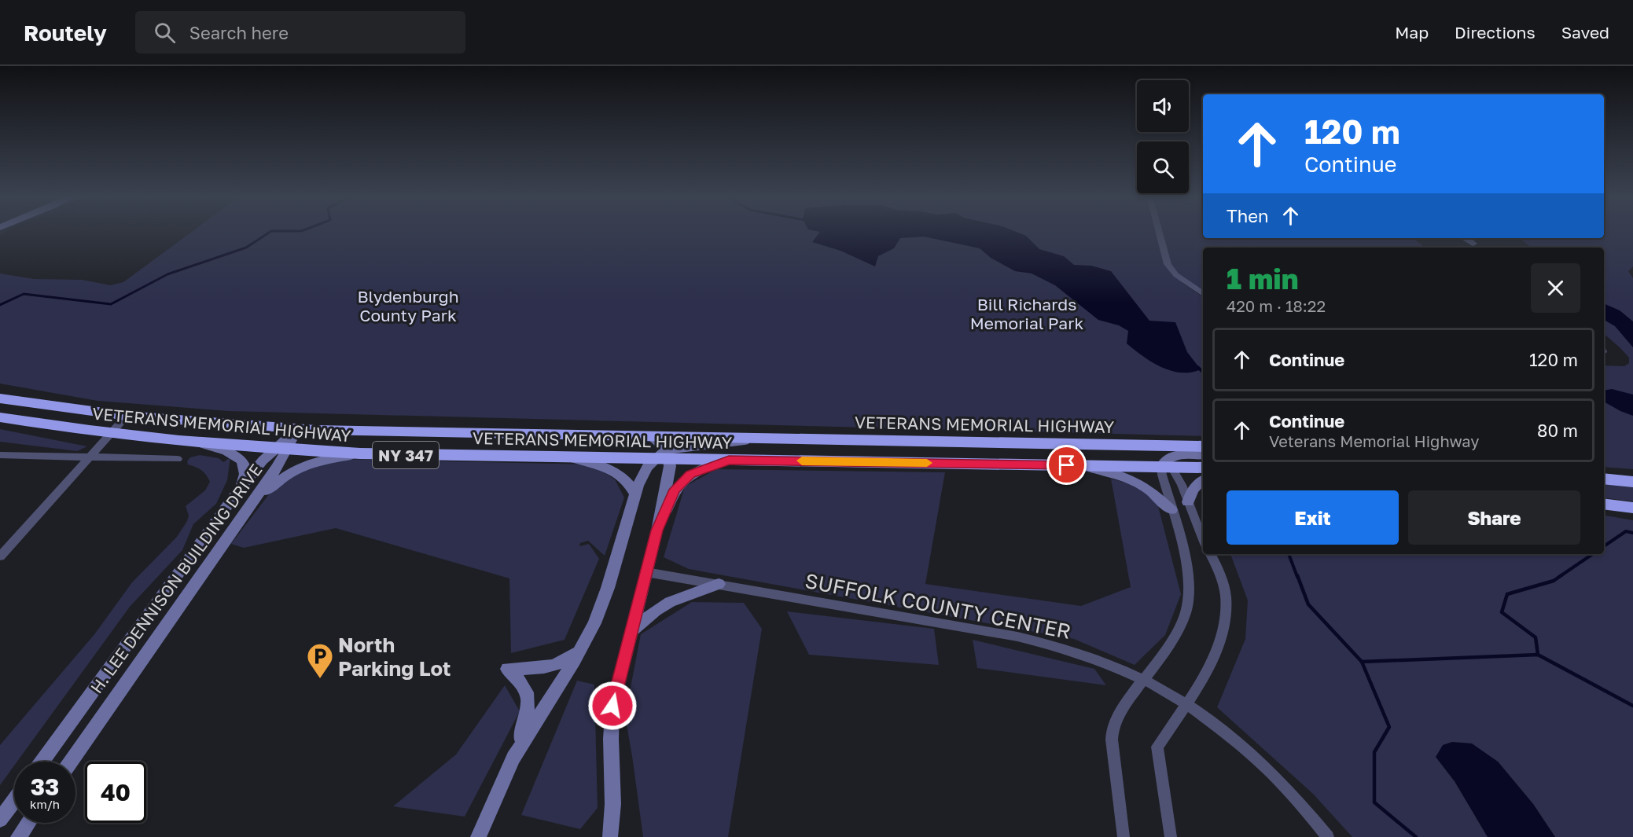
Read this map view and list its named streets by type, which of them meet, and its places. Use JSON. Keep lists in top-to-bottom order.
{
  "streets": {
    "highway": ["VETERANS MEMORIAL HIGHWAY", "NY 347"],
    "street": ["H. LEE DENNISON BUILDING DRIVE", "SUFFOLK COUNTY CENTER"]
  },
  "crossings": [
    ["VETERANS MEMORIAL HIGHWAY", "H. LEE DENNISON BUILDING DRIVE"]
  ],
  "parks": ["Blydenburgh County Park", "Bill Richards Memorial Park"],
  "places": {
    "parking": ["North Parking Lot"]
  },
  "page": {
    "header": "Routely",
    "search": "Search here",
    "nav": ["Map", "Directions", "Saved"],
    "turn": ["120 m", "Continue"],
    "then": "Then",
    "heading": ["1 min", "420 m · 18:22"],
    "list": [
      {
        "name": "Continue",
        "value": "120 m"
      },
      {
        "name": "Continue",
        "note": "Veterans Memorial Highway",
        "value": "80 m"
      }
    ],
    "buttons": ["Exit", "Share"],
    "speed": "33 km/h",
    "limit": "40"
  }
}
